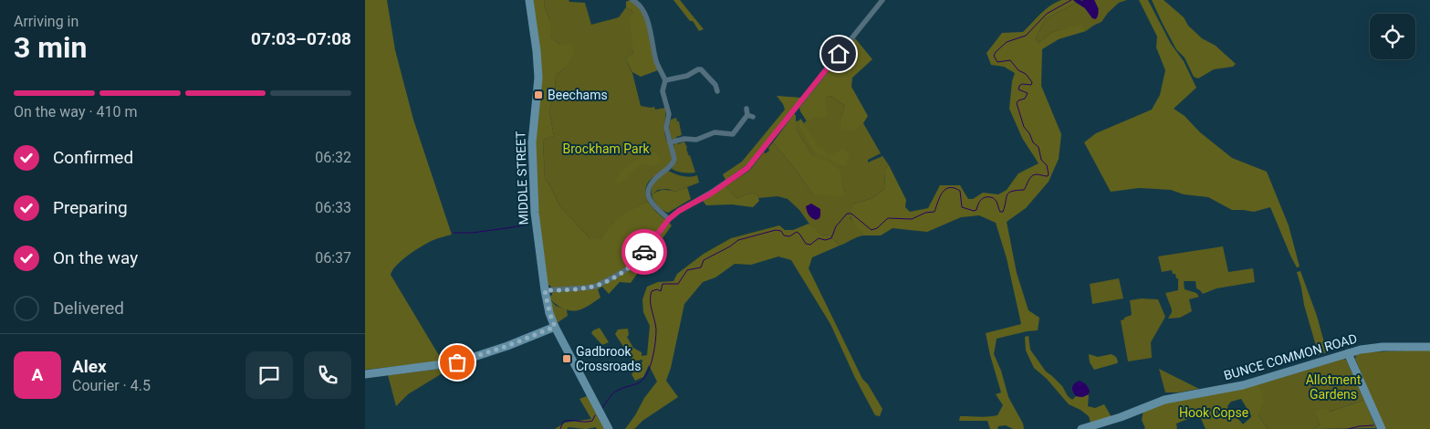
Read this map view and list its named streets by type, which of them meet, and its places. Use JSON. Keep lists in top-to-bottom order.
{
  "streets": {
    "street": ["MIDDLE STREET", "BUNCE COMMON ROAD"]
  },
  "parks": ["Brockham Park", "Allotment Gardens", "Hook Copse"],
  "places": {
    "transit": ["Beechams", "Gadbrook Crossroads"]
  },
  "page": {
    "heading": ["3 min", "Arriving in", "07:03–07:08"],
    "panel": ["Alex", "Courier · 4.5"],
    "bar": "On the way · 410 m",
    "list": [
      ["Confirmed", "06:32"],
      ["Preparing", "06:33"],
      ["On the way", "06:37"],
      "Delivered"
    ],
    "round": "A"
  }
}
